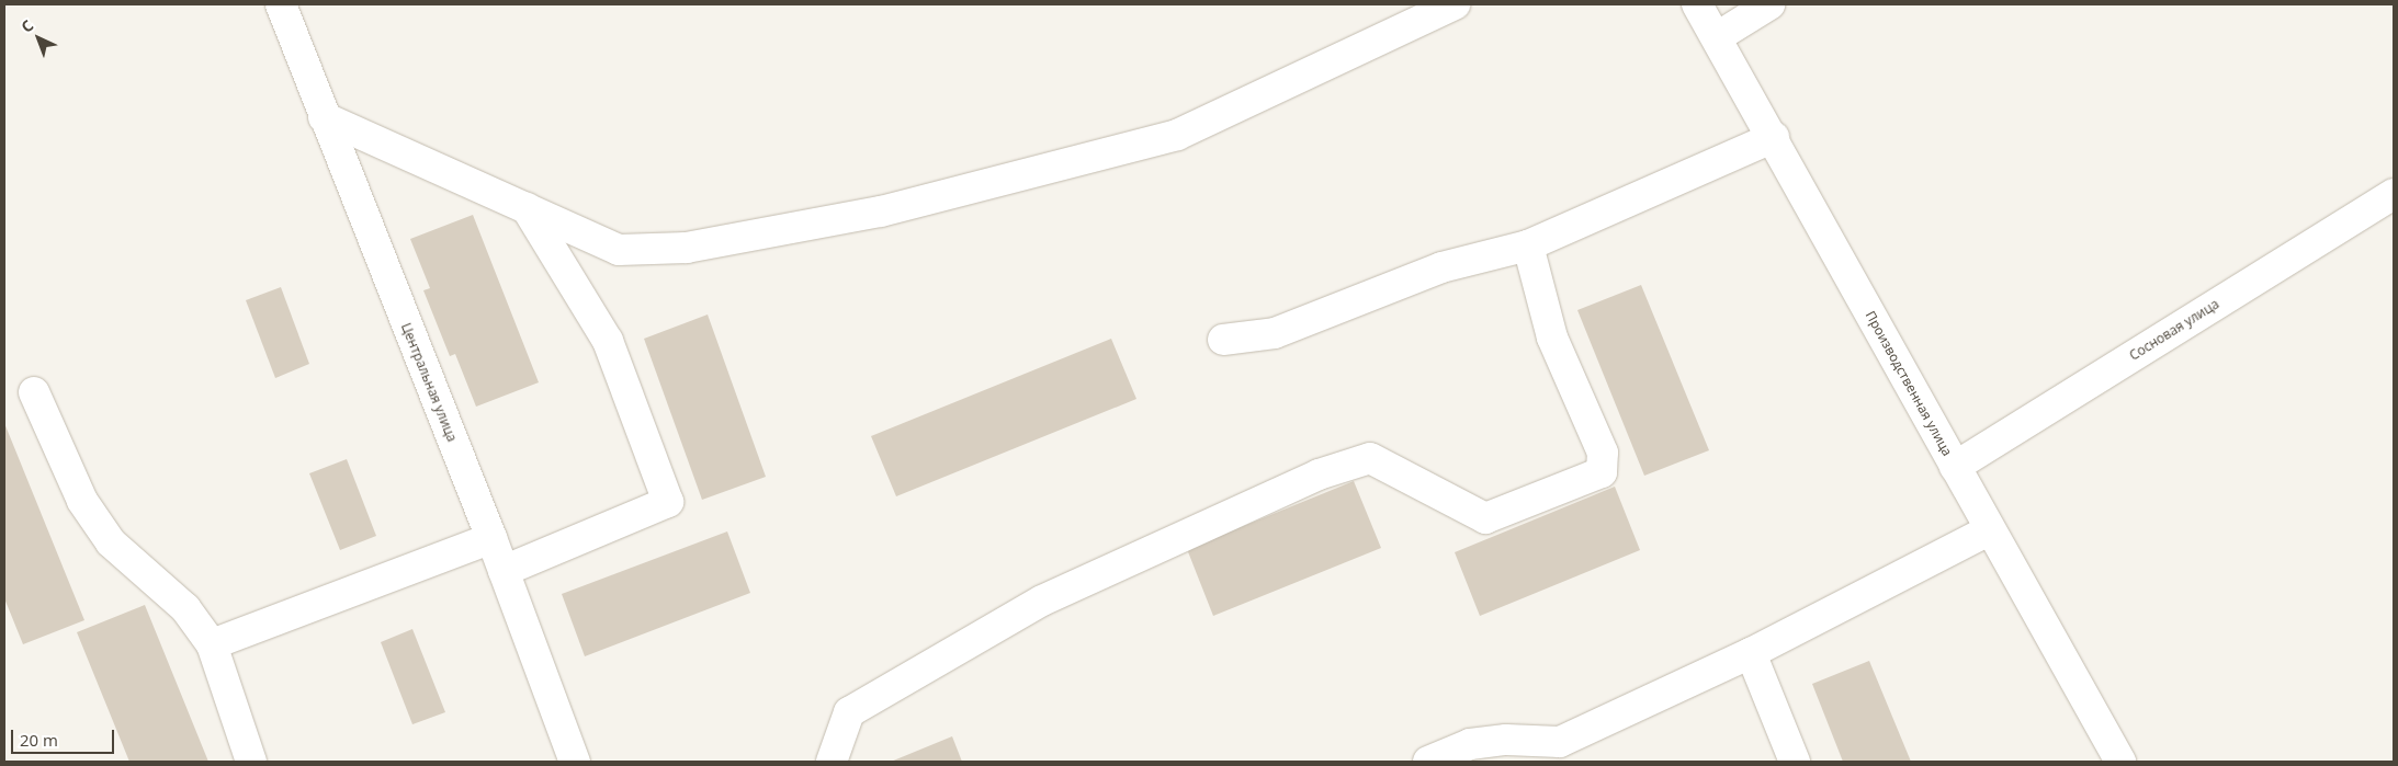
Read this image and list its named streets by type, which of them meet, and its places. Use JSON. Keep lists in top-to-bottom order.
{
  "streets": {
    "street": ["Сосновая улица", "Центральная улица", "Производственная улица"]
  },
  "crossings": [
    ["Сосновая улица", "Производственная улица"]
  ],
  "scale_bar": "20 m",
  "north": "top left"
}
